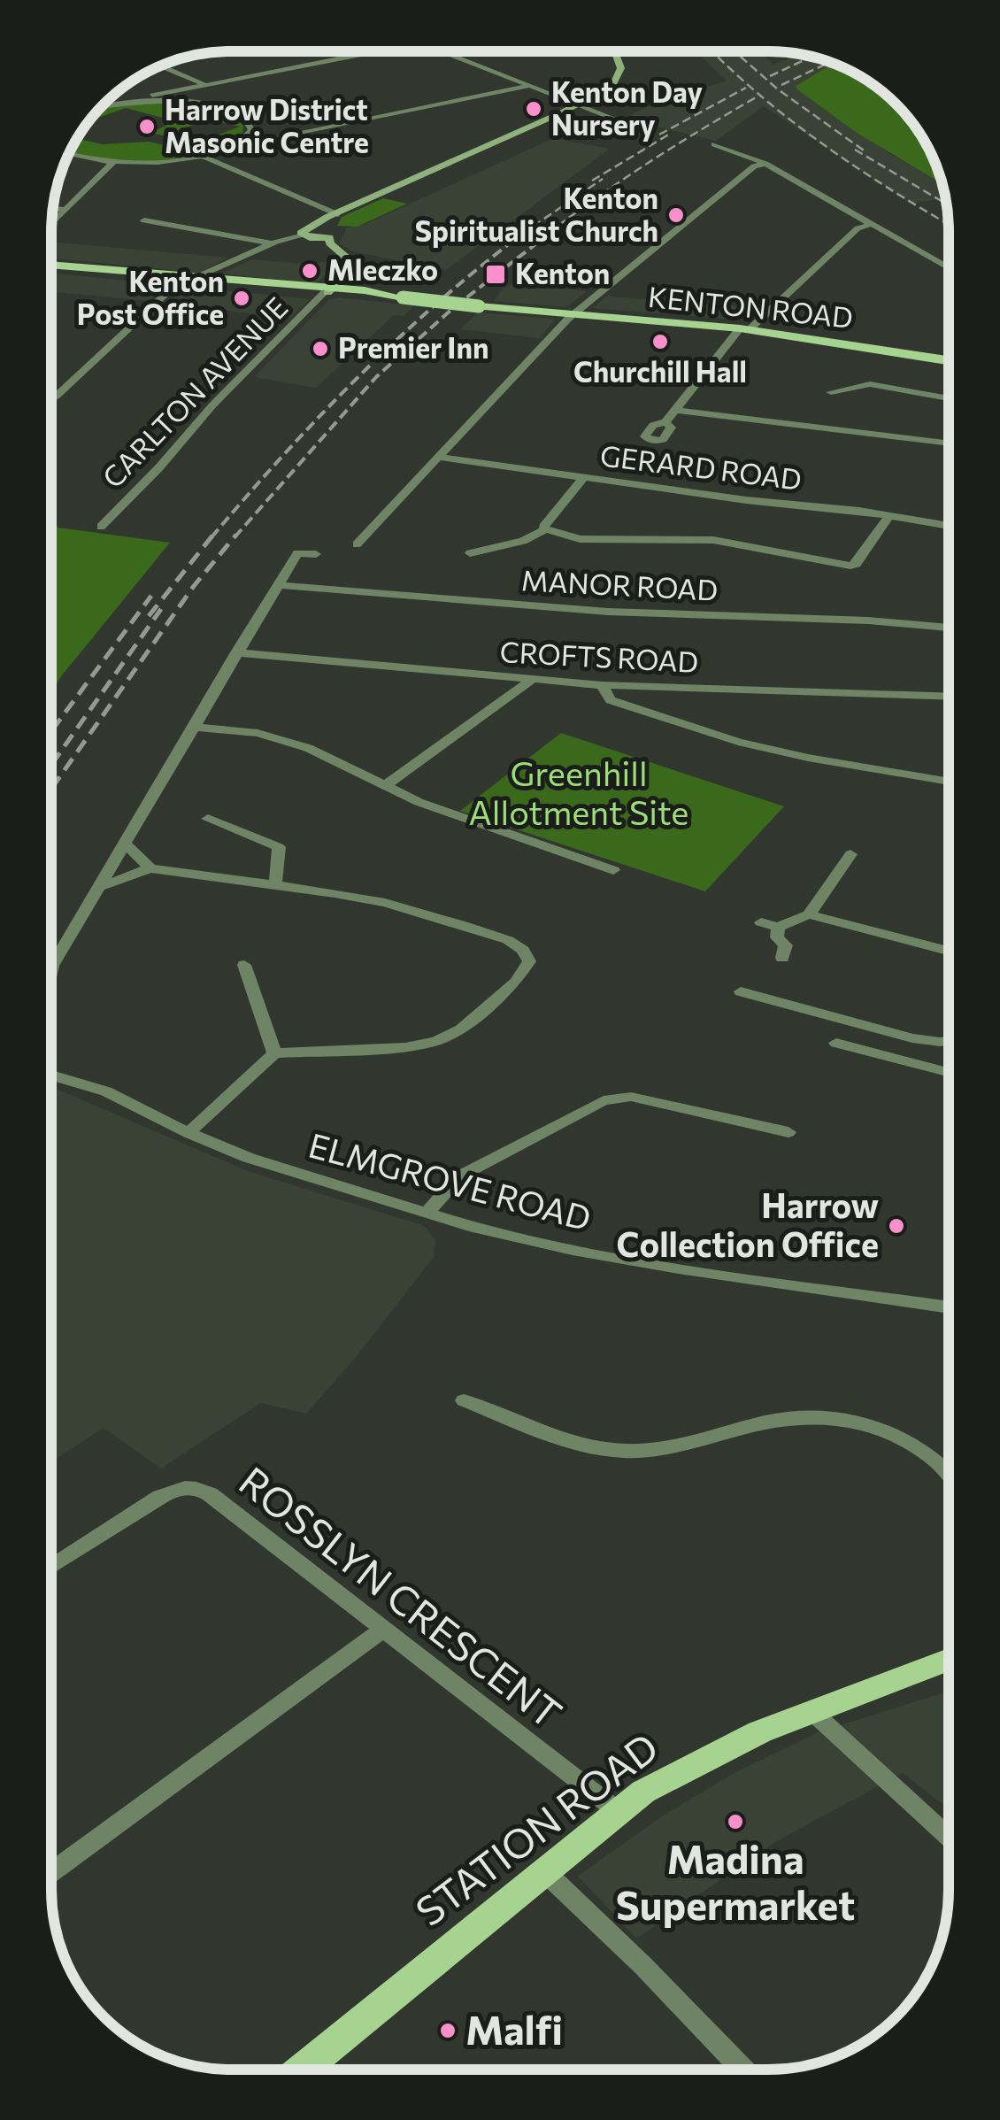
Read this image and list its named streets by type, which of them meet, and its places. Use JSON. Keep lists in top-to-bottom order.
{
  "streets": {
    "main road": ["KENTON ROAD", "STATION ROAD"],
    "street": [
      "CARLTON AVENUE",
      "GERARD ROAD",
      "MANOR ROAD",
      "CROFTS ROAD",
      "ELMGROVE ROAD",
      "ROSSLYN CRESCENT"
    ]
  },
  "crossings": [
    ["KENTON ROAD", "CARLTON AVENUE"],
    ["ROSSLYN CRESCENT", "STATION ROAD"]
  ],
  "parks": ["Greenhill Allotment Site"],
  "places": {
    "other": [
      "Kenton Day Nursery",
      "Harrow District Masonic Centre",
      "Kenton Spiritualist Church",
      "Mleczko",
      "Kenton Post Office",
      "Churchill Hall",
      "Premier Inn",
      "Harrow Collection Office",
      "Madina Supermarket",
      "Malfi"
    ],
    "transit": ["Kenton"]
  }
}
